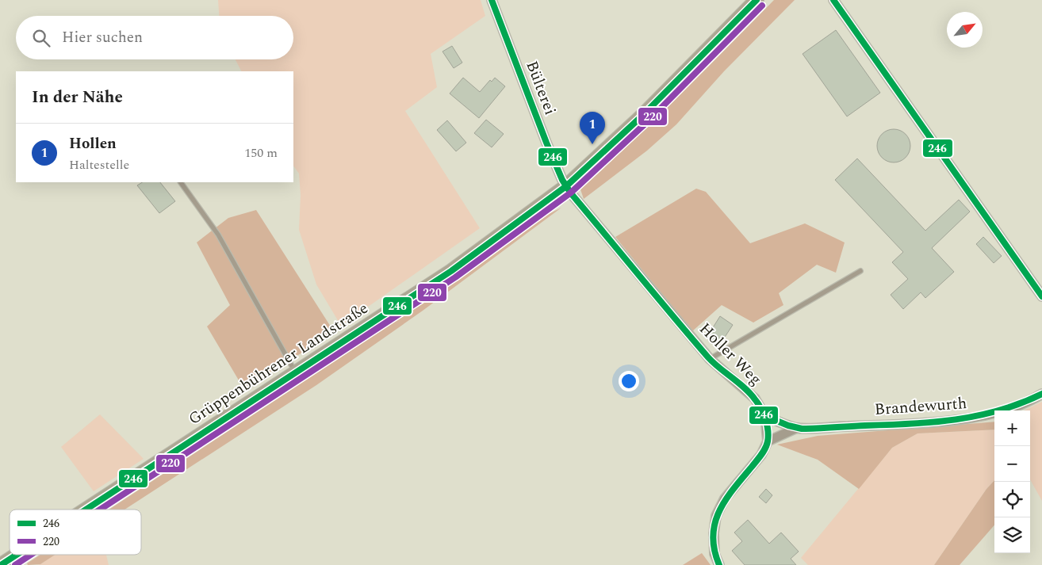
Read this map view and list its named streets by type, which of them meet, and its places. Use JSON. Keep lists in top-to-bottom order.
{
  "streets": {
    "main road": ["Grüppenbührener Landstraße"],
    "street": ["Bülterei", "Holler Weg", "Brandewurth"]
  },
  "crossings": [
    ["Bülterei", "Holler Weg"],
    ["Bülterei", "Grüppenbührener Landstraße"],
    ["Holler Weg", "Grüppenbührener Landstraße"],
    ["Holler Weg", "Brandewurth"]
  ],
  "lines": ["transit line 246", "transit line 220"],
  "legend": ["246", "220"],
  "north": "top right",
  "page": {
    "search": "Hier suchen",
    "heading": "In der Nähe",
    "pins": "1",
    "list": [
      {
        "mark": "1",
        "name": "Hollen",
        "note": "Haltestelle",
        "value": "150 m"
      }
    ],
    "map_buttons": ["+", "−"]
  }
}
